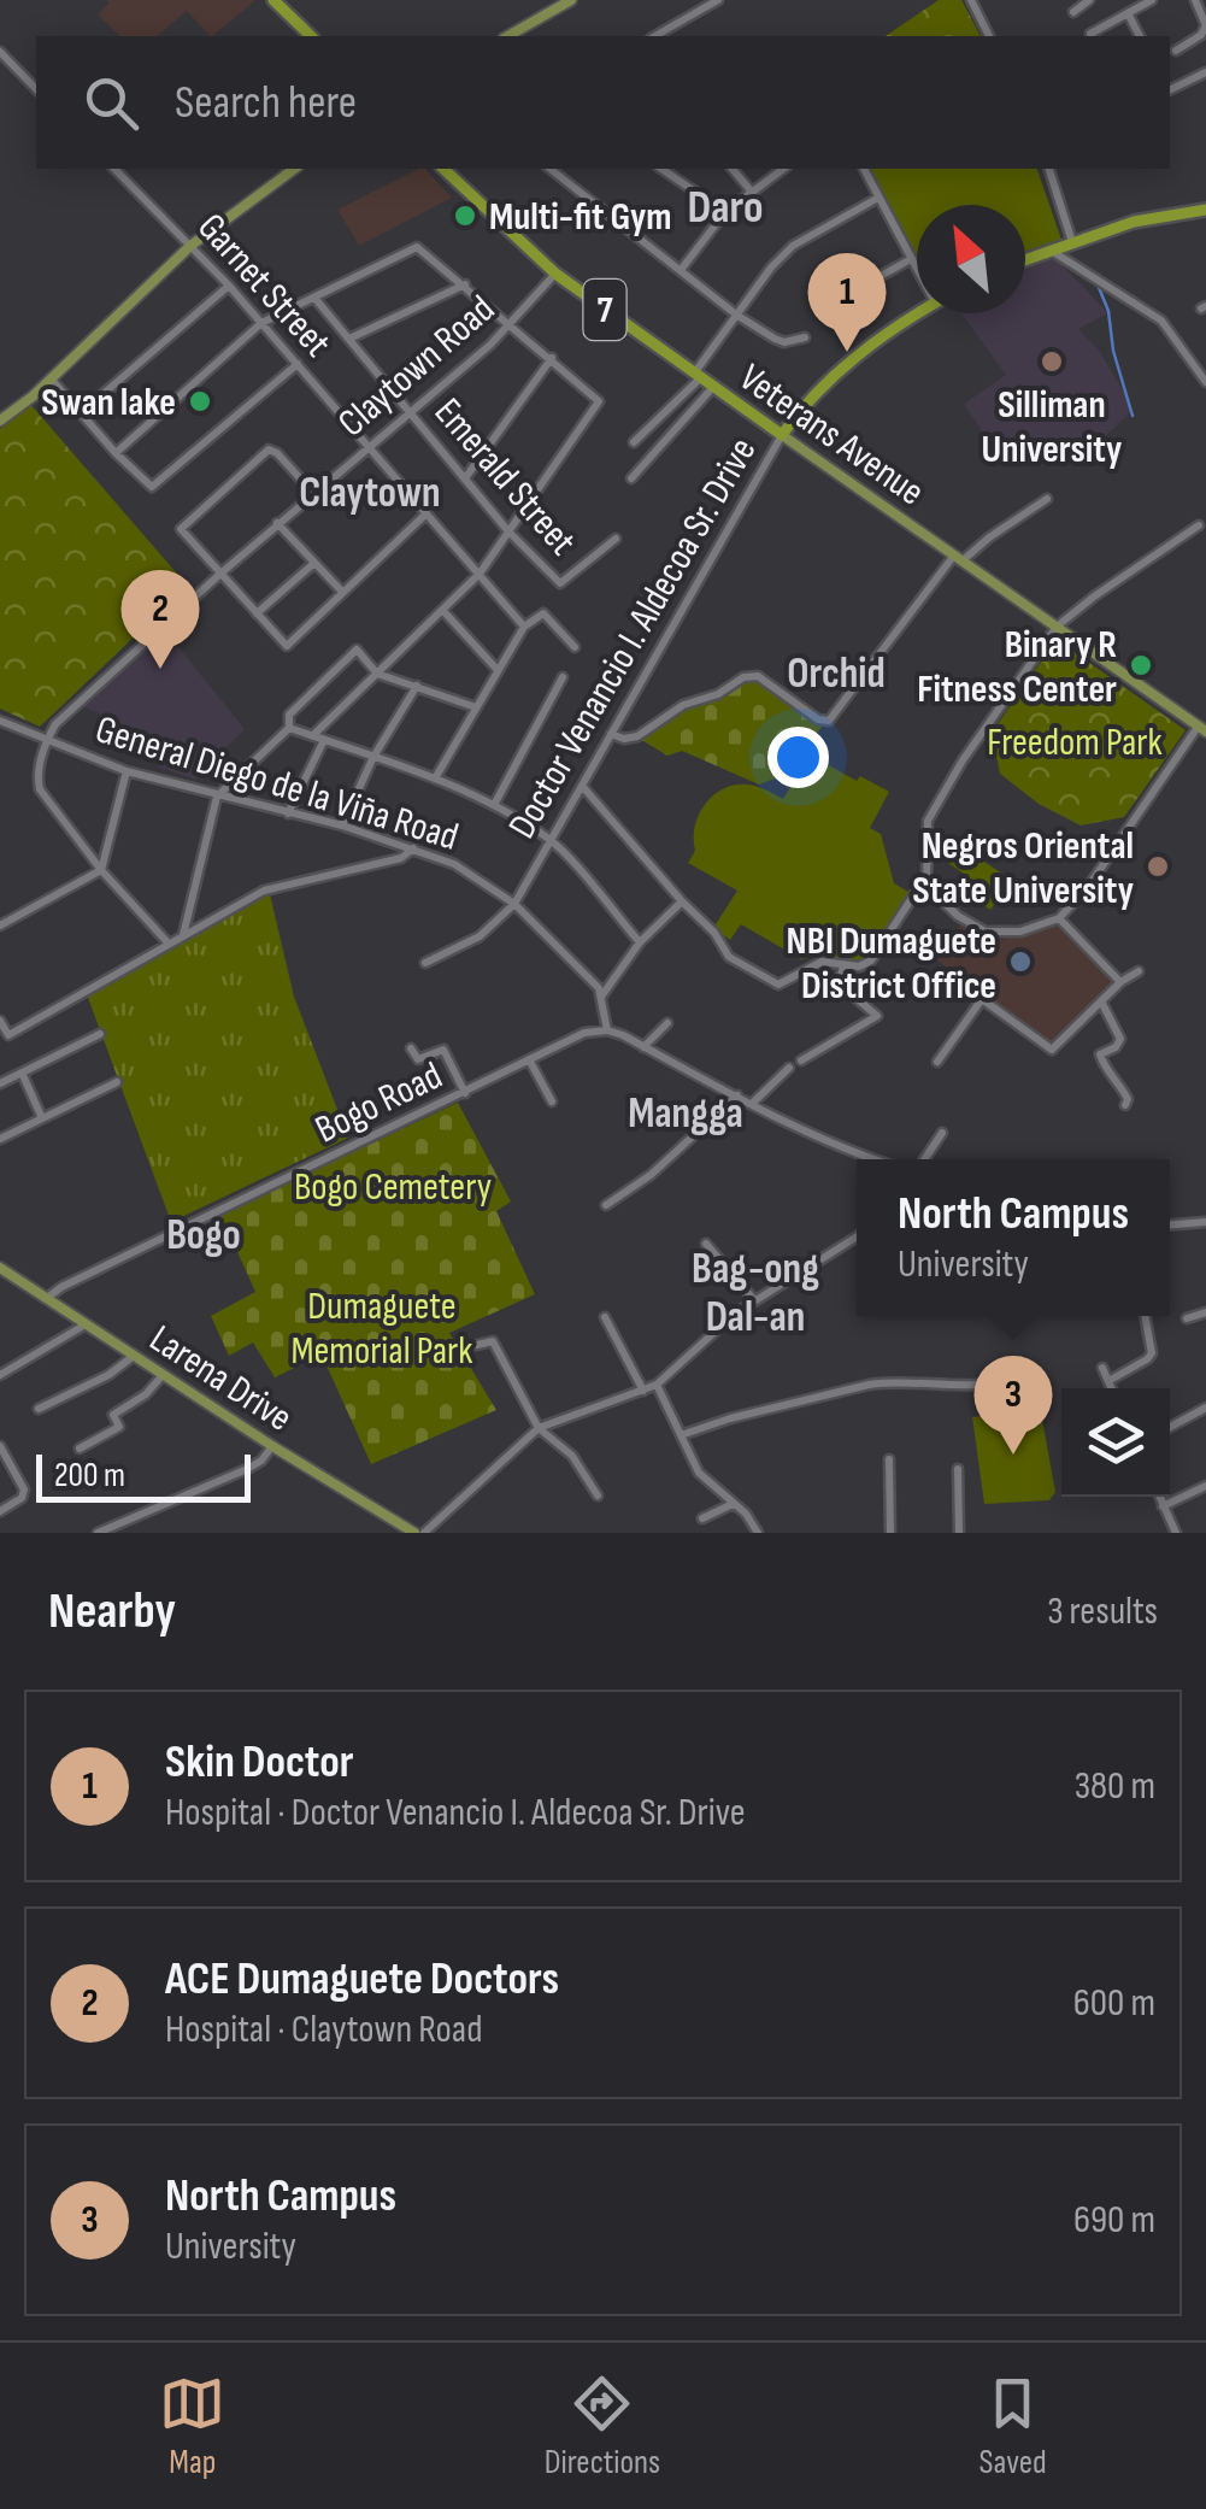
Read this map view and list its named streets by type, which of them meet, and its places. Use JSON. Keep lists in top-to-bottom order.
{
  "streets": {
    "highway": ["7", "Veterans Avenue", "Doctor Venancio I. Aldecoa Sr. Drive"],
    "main road": ["Larena Drive"],
    "street": [
      "Garnet Street",
      "Claytown Road",
      "Emerald Street",
      "General Diego de la Viña Road",
      "Bogo Road"
    ]
  },
  "crossings": [
    ["Garnet Street", "Claytown Road"],
    ["Claytown Road", "Veterans Avenue"],
    ["Claytown Road", "Emerald Street"],
    ["Claytown Road", "General Diego de la Viña Road"],
    ["Veterans Avenue", "Doctor Venancio I. Aldecoa Sr. Drive"],
    ["Doctor Venancio I. Aldecoa Sr. Drive", "General Diego de la Viña Road"],
    ["Bogo Road", "Larena Drive"]
  ],
  "districts": [
    "Daro",
    "Claytown",
    "Orchid",
    "Mangga",
    "Bogo",
    "Bag-ong Dal-an"
  ],
  "parks": ["Freedom Park", "Bogo Cemetery", "Dumaguete Memorial Park"],
  "places": [
    "Multi-fit Gym",
    "Silliman University",
    "Swan lake",
    "Binary R Fitness Center",
    "Negros Oriental State University",
    "NBI Dumaguete District Office"
  ],
  "scale_bar": "200 m",
  "north": "top left",
  "page": {
    "search": "Search here",
    "pins": ["1", "2", "3"],
    "popup": ["North Campus", "University"],
    "scale": "200 m",
    "heading": ["Nearby", "3 results"],
    "list": [
      {
        "mark": "1",
        "name": "Skin Doctor",
        "note": "Hospital · Doctor Venancio I. Aldecoa Sr. Drive",
        "value": "380 m"
      },
      {
        "mark": "2",
        "name": "ACE Dumaguete Doctors",
        "note": "Hospital · Claytown Road",
        "value": "600 m"
      },
      {
        "mark": "3",
        "name": "North Campus",
        "note": "University",
        "value": "690 m"
      }
    ],
    "nav": ["Map", "Directions", "Saved"]
  }
}
